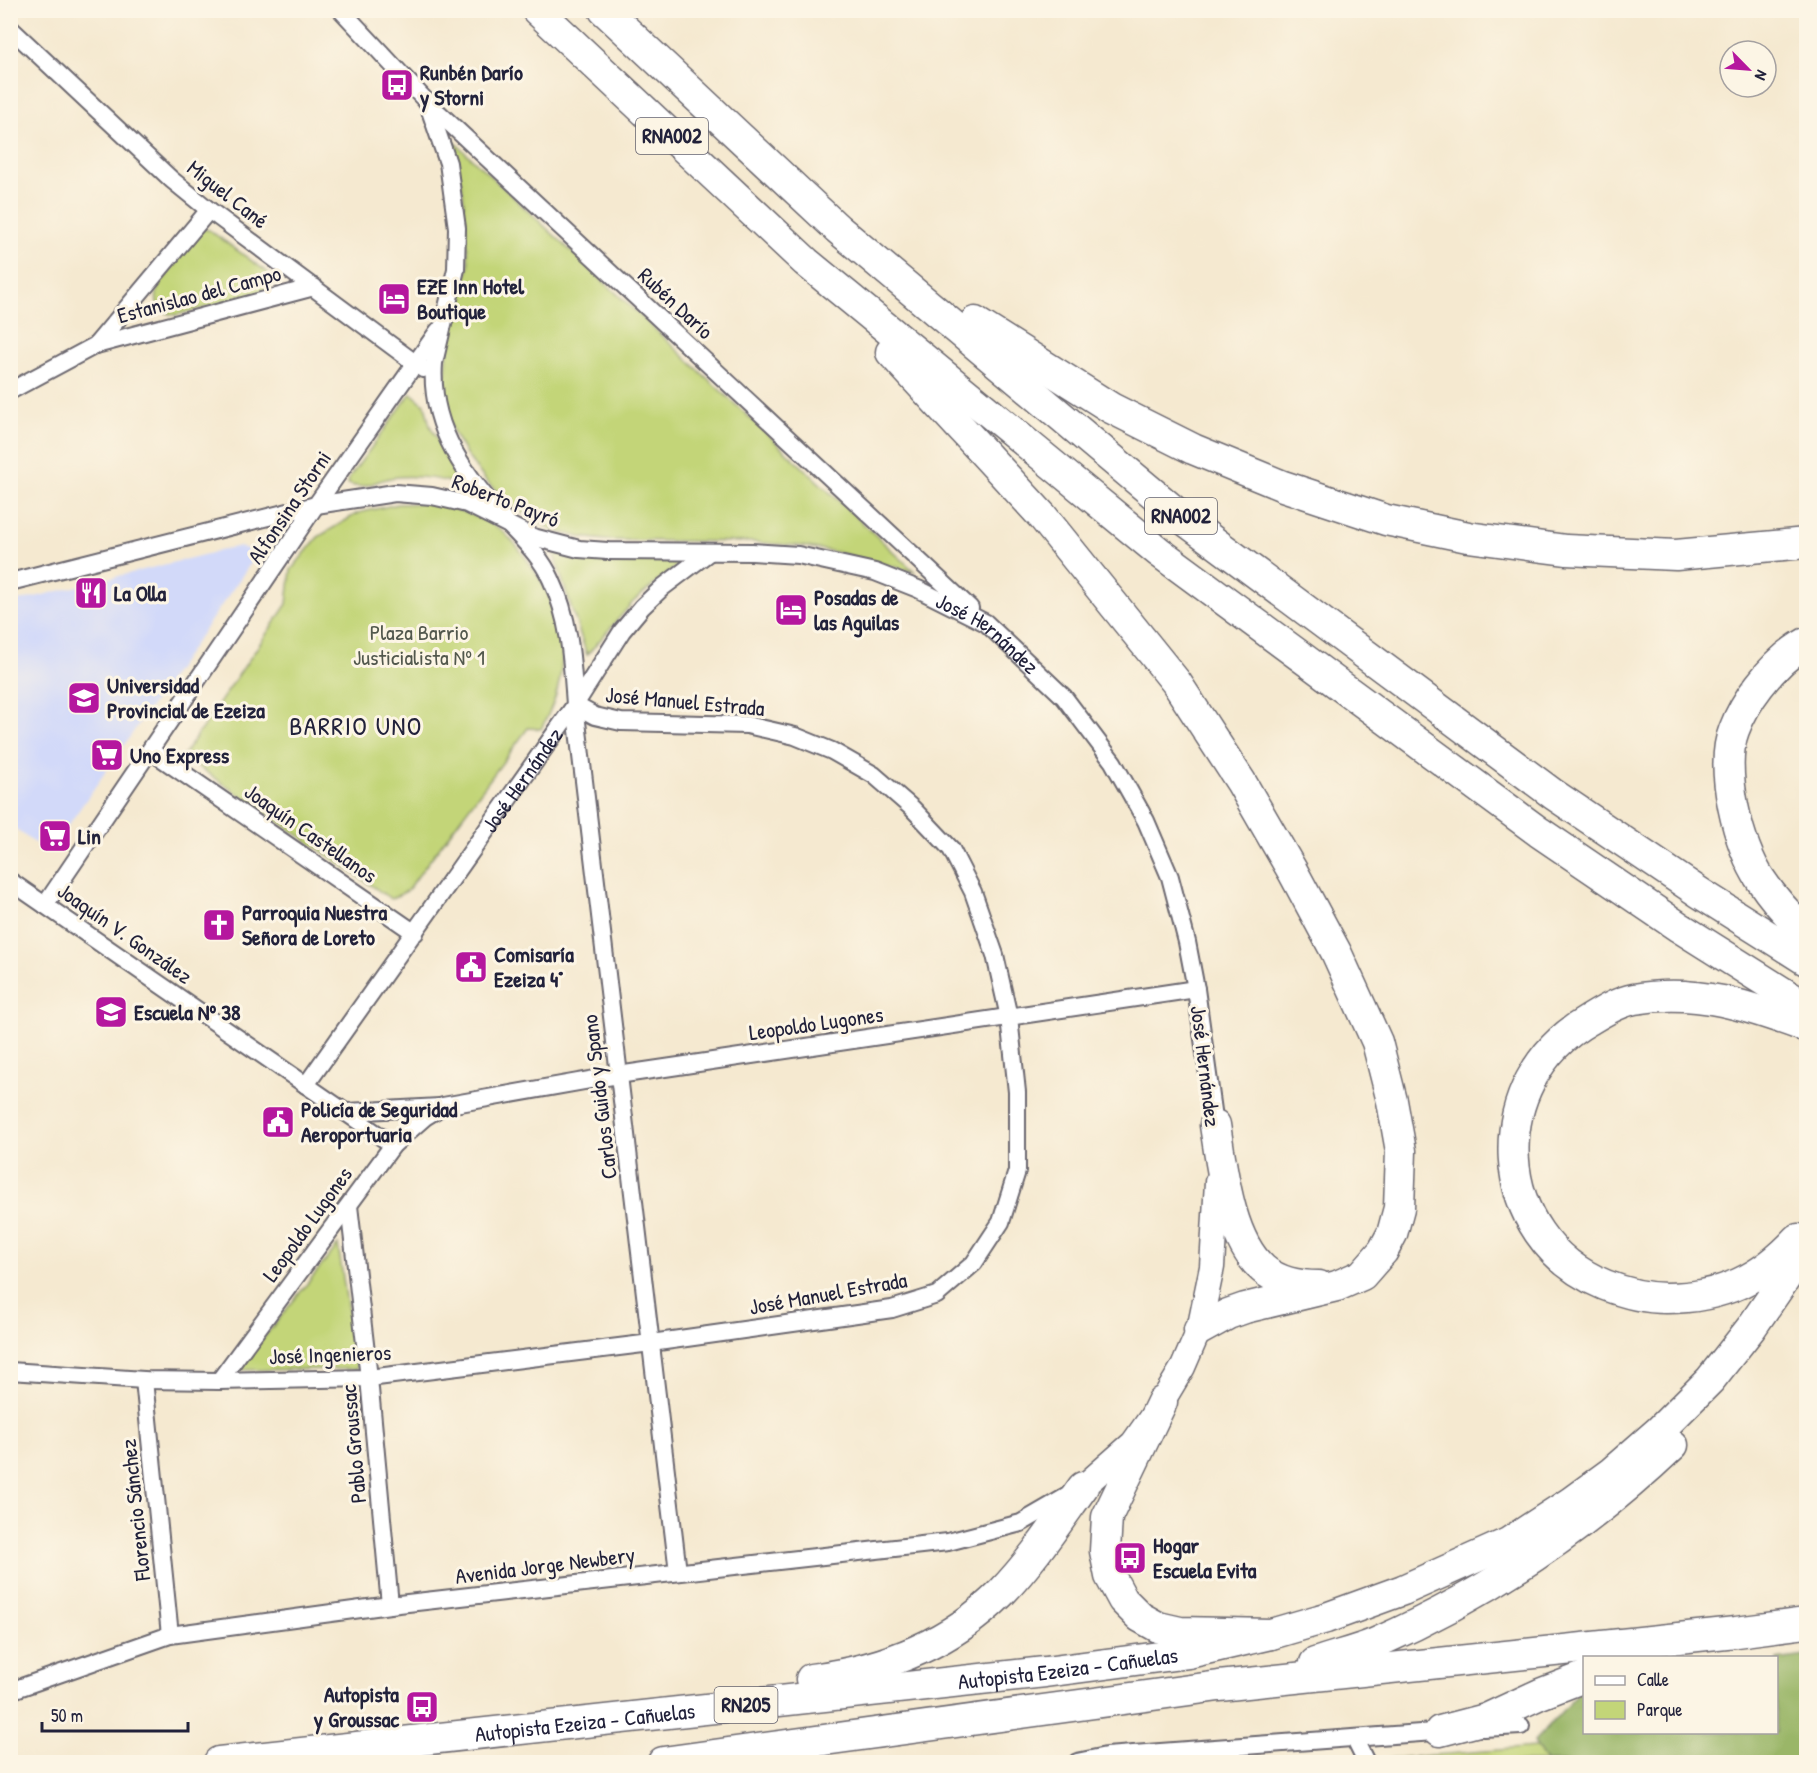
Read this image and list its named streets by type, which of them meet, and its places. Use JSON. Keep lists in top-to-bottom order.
{
  "streets": {
    "highway": ["RNA002", "Autopista Ezeiza - Cañuelas", "RN205"],
    "street": [
      "Miguel Cané",
      "Estanislao del Campo",
      "Rubén Darío",
      "Roberto Payró",
      "Alfonsina Storni",
      "José Hernández",
      "José Manuel Estrada",
      "Joaquín Castellanos",
      "Joaquín V. González",
      "Leopoldo Lugones",
      "Carlos Guido y Spano",
      "José Ingenieros",
      "Pablo Groussac",
      "Florencio Sánchez",
      "Avenida Jorge Newbery"
    ]
  },
  "crossings": [
    ["Miguel Cané", "Estanislao del Campo"],
    ["Miguel Cané", "Alfonsina Storni"],
    ["Miguel Cané", "Carlos Guido y Spano"],
    ["Rubén Darío", "Alfonsina Storni"],
    ["Rubén Darío", "José Hernández"],
    ["Roberto Payró", "Alfonsina Storni"],
    ["Roberto Payró", "José Hernández"],
    ["Roberto Payró", "Carlos Guido y Spano"],
    ["Alfonsina Storni", "Joaquín Castellanos"],
    ["Alfonsina Storni", "Joaquín V. González"],
    ["Alfonsina Storni", "Carlos Guido y Spano"],
    ["José Hernández", "José Manuel Estrada"],
    ["José Hernández", "Joaquín Castellanos"],
    ["José Hernández", "Joaquín V. González"],
    ["José Hernández", "Leopoldo Lugones"],
    ["José Hernández", "Carlos Guido y Spano"],
    ["José Hernández", "Avenida Jorge Newbery"],
    ["José Manuel Estrada", "Leopoldo Lugones"],
    ["José Manuel Estrada", "Carlos Guido y Spano"],
    ["José Manuel Estrada", "José Ingenieros"],
    ["Joaquín V. González", "Leopoldo Lugones"],
    ["Leopoldo Lugones", "Carlos Guido y Spano"],
    ["Leopoldo Lugones", "José Ingenieros"],
    ["Leopoldo Lugones", "Pablo Groussac"],
    ["Carlos Guido y Spano", "José Ingenieros"],
    ["Carlos Guido y Spano", "Avenida Jorge Newbery"],
    ["José Ingenieros", "Pablo Groussac"],
    ["José Ingenieros", "Florencio Sánchez"],
    ["Pablo Groussac", "Avenida Jorge Newbery"],
    ["Florencio Sánchez", "Avenida Jorge Newbery"]
  ],
  "districts": ["BARRIO UNO"],
  "parks": ["Plaza Barrio Justicialista Nº 1"],
  "places": {
    "bus stop": ["Runbén Darío y Storni", "Hogar Escuela Evita", "Autopista y Groussac"],
    "hotel": ["EZE Inn Hotel Boutique", "Posadas de las Aguilas"],
    "restaurant": ["La Olla"],
    "school or university": ["Universidad Provincial de Ezeiza", "Escuela Nº 38"],
    "supermarket": ["Uno Express", "Lin"],
    "church": ["Parroquia Nuestra Señora de Loreto"],
    "public building": ["Comisaría Ezeiza 4°", "Policía de Seguridad Aeroportuaria"]
  },
  "legend": ["Calle", "Parque"],
  "scale_bar": "50 m",
  "north": "bottom right"
}
